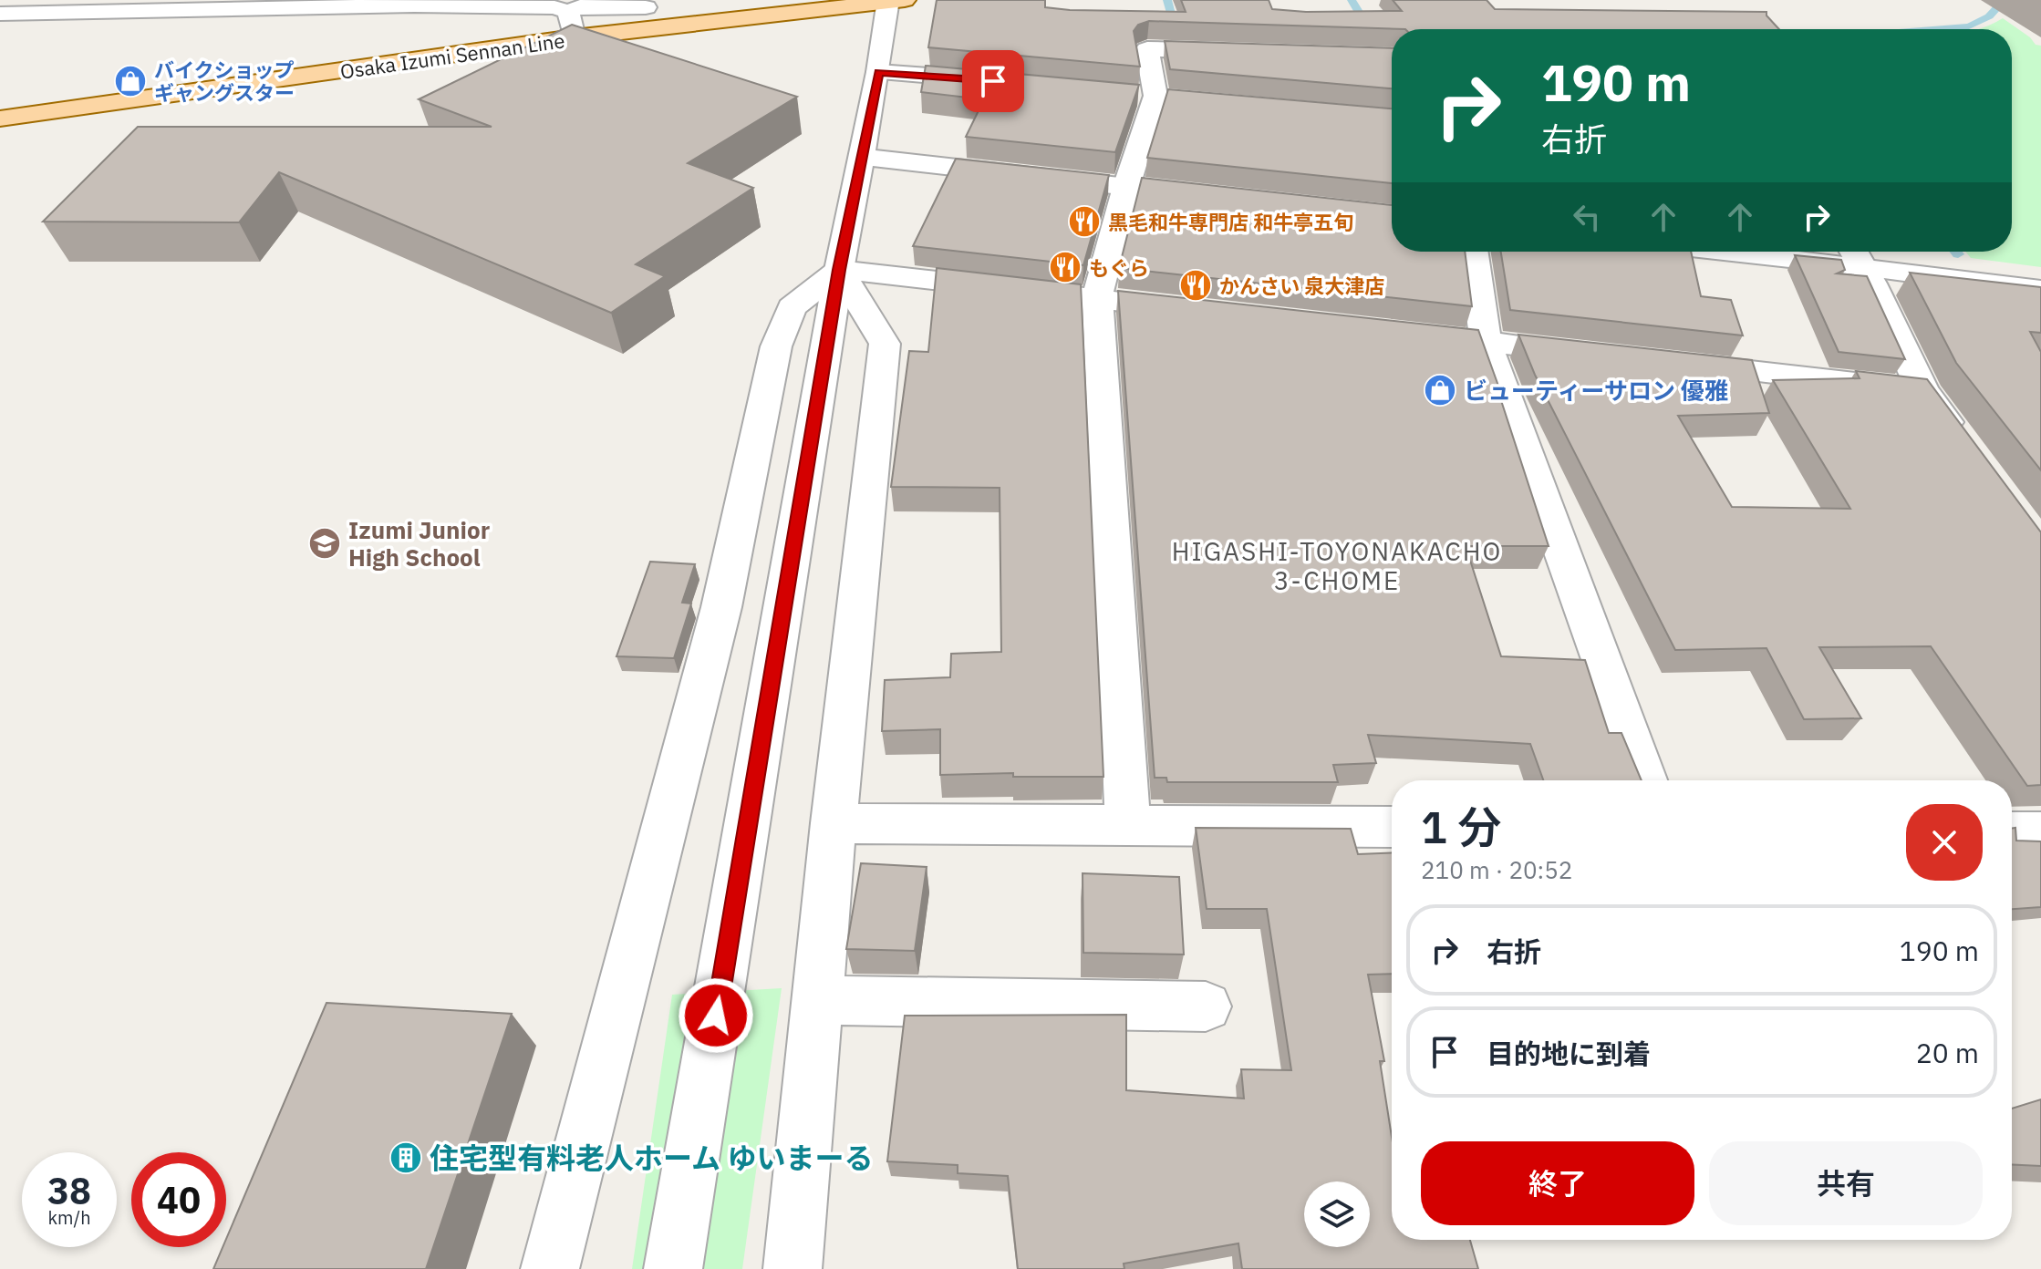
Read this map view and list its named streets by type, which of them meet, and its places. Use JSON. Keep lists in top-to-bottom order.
{
  "streets": {
    "main road": ["Osaka Izumi Sennan Line"]
  },
  "districts": ["HIGASHI-TOYONAKACHO 3-CHOME"],
  "places": {
    "shop": ["バイクショップ ギャングスター", "ビューティーサロン 優雅"],
    "restaurant": ["黒毛和牛専門店 和牛亭五旬", "もぐら", "かんさい 泉大津店"],
    "school or university": ["Izumi Junior High School"],
    "building": ["住宅型有料老人ホーム ゆいまーる"]
  },
  "page": {
    "turn": ["190 m", "右折"],
    "heading": ["1 分", "210 m · 20:52"],
    "list": [
      {
        "name": "右折",
        "value": "190 m"
      },
      {
        "name": "目的地に到着",
        "value": "20 m"
      }
    ],
    "buttons": ["終了", "共有"],
    "speed": "38 km/h",
    "limit": "40"
  }
}
